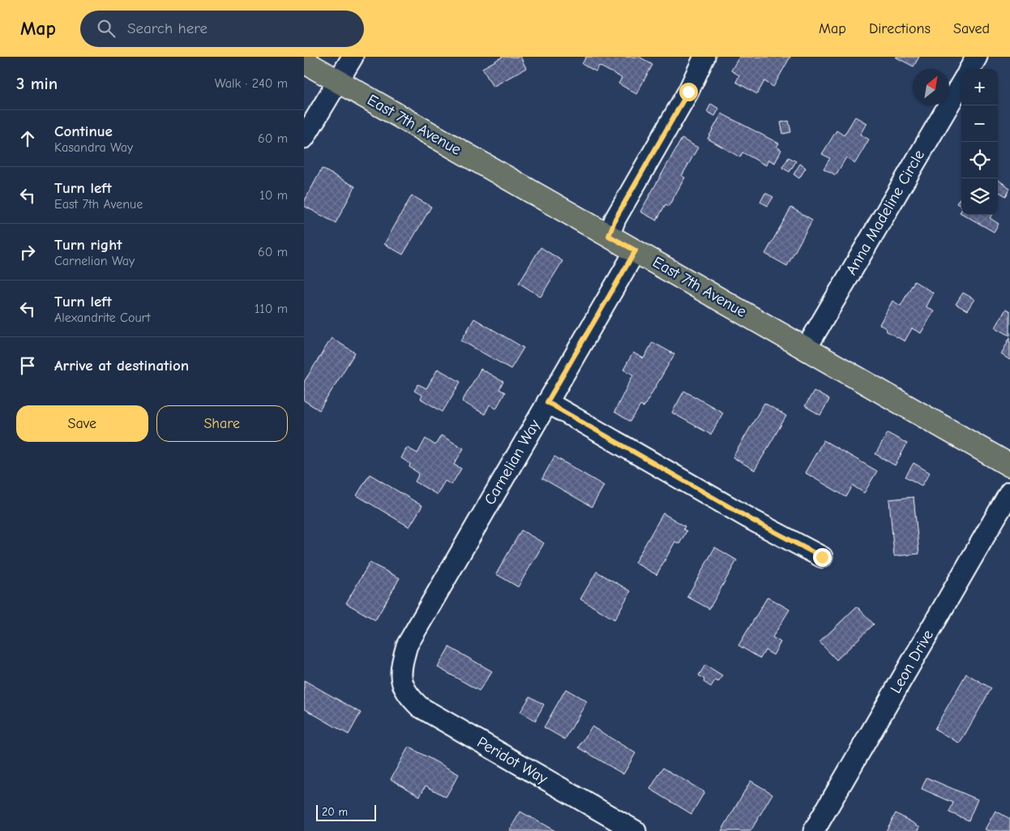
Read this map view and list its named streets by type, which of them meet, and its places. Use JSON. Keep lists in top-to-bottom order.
{
  "streets": {
    "main road": ["East 7th Avenue"],
    "street": [
      "Anna Madeline Circle",
      "Carnelian Way",
      "Leon Drive",
      "Peridot Way"
    ]
  },
  "crossings": [
    ["East 7th Avenue", "Anna Madeline Circle"],
    ["East 7th Avenue", "Carnelian Way"],
    ["Carnelian Way", "Peridot Way"]
  ],
  "scale_bar": "20 m",
  "north": "top right",
  "page": {
    "header": "Map",
    "search": "Search here",
    "nav": ["Map", "Directions", "Saved"],
    "heading": ["3 min", "Walk · 240 m"],
    "map_buttons": ["+", "−"],
    "list": [
      ["Continue", "Kasandra Way", "60 m"],
      ["Turn left", "East 7th Avenue", "10 m"],
      ["Turn right", "Carnelian Way", "60 m"],
      ["Turn left", "Alexandrite Court", "110 m"],
      "Arrive at destination"
    ],
    "buttons": ["Save", "Share"],
    "scale": "20 m"
  }
}
